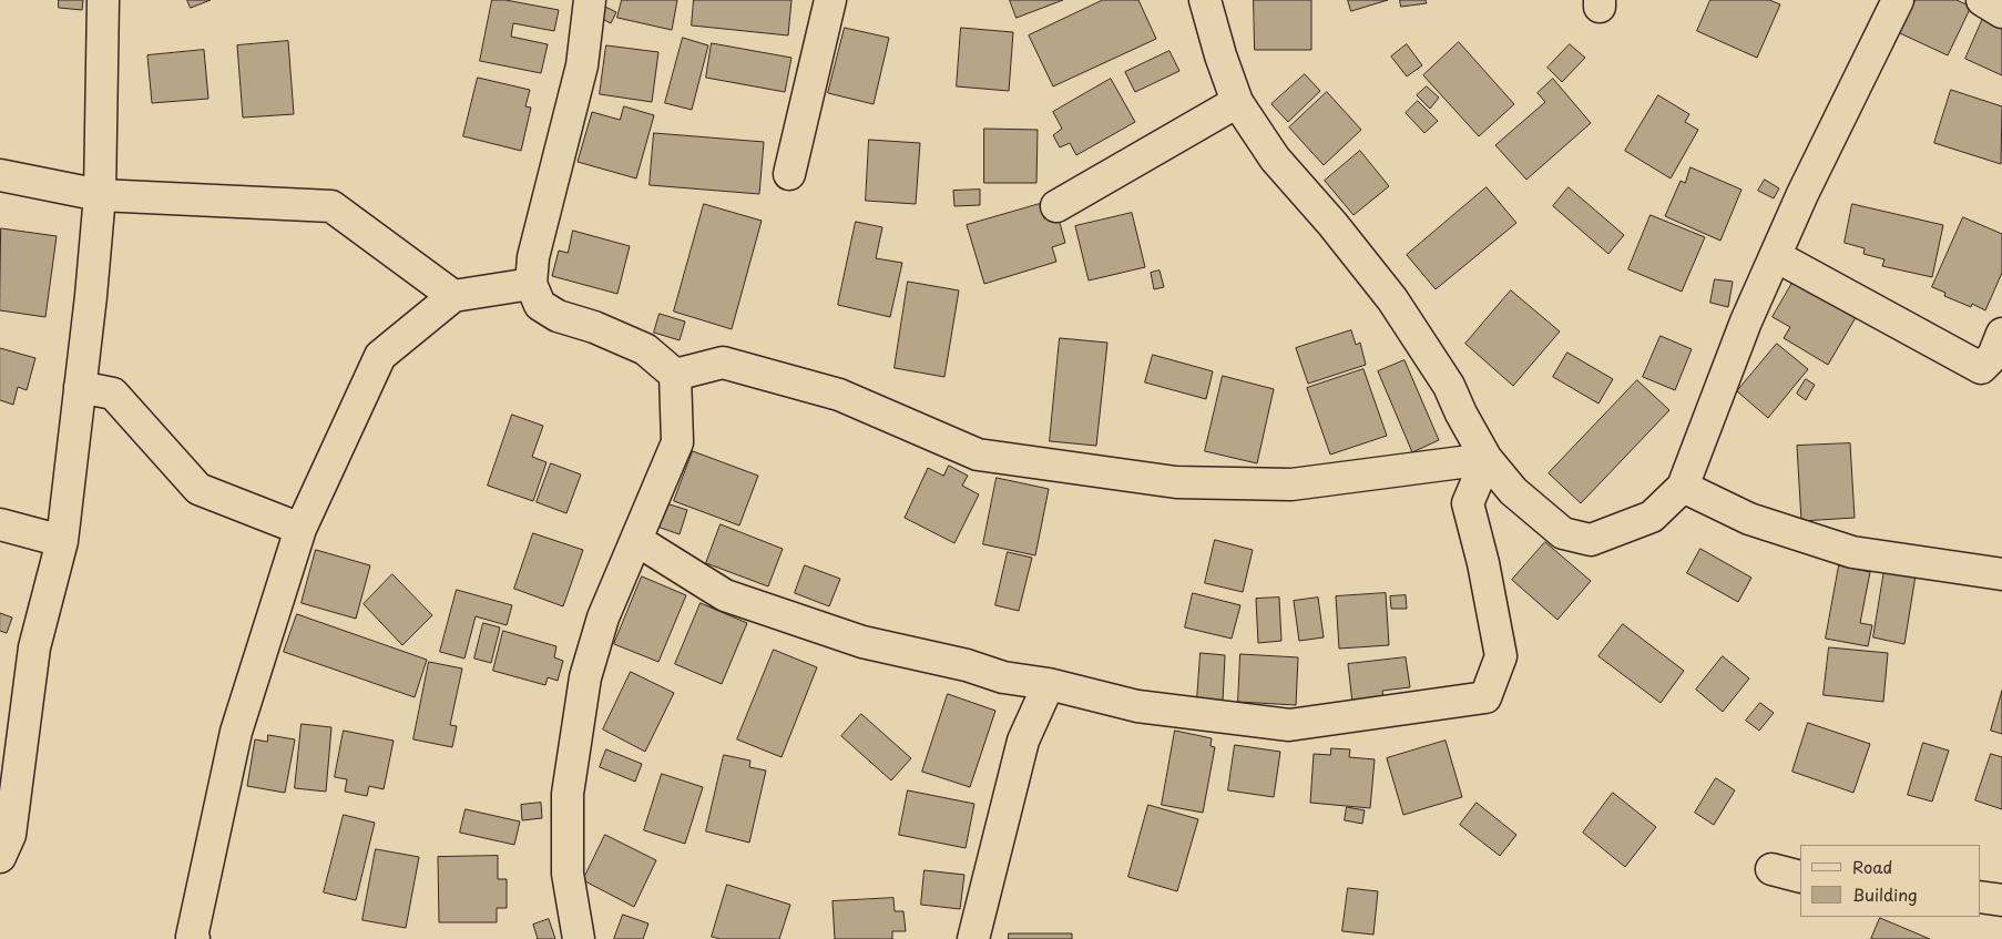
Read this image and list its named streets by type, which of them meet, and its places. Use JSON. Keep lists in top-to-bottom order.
{
  "legend": ["Road", "Building"]
}
